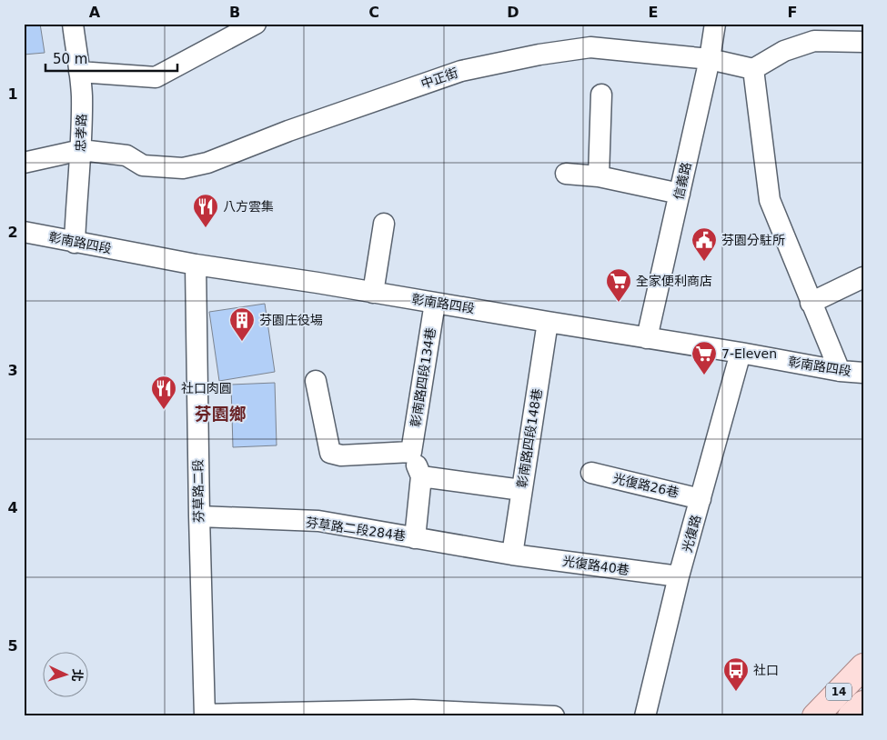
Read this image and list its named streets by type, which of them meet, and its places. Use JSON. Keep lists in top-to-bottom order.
{
  "streets": {
    "main road": ["14"],
    "street": [
      "中正街",
      "忠孝路",
      "信義路",
      "彰南路四段",
      "彰南路四段134巷",
      "彰南路四段148巷",
      "光復路26巷",
      "芬草路二段",
      "芬草路二段284巷",
      "光復路",
      "光復路40巷"
    ]
  },
  "crossings": [
    ["中正街", "忠孝路"],
    ["中正街", "信義路"],
    ["忠孝路", "彰南路四段"],
    ["信義路", "彰南路四段"],
    ["彰南路四段", "彰南路四段134巷"],
    ["彰南路四段", "彰南路四段148巷"],
    ["彰南路四段", "芬草路二段"],
    ["彰南路四段", "光復路"],
    ["彰南路四段148巷", "芬草路二段284巷"],
    ["彰南路四段148巷", "光復路40巷"],
    ["光復路26巷", "光復路"],
    ["芬草路二段", "芬草路二段284巷"],
    ["芬草路二段284巷", "光復路40巷"],
    ["光復路", "光復路40巷"]
  ],
  "districts": ["芬園鄉"],
  "places": {
    "restaurant": ["八方雲集", "社口肉圓"],
    "public building": ["芬園分駐所"],
    "supermarket": ["全家便利商店", "7-Eleven"],
    "building": ["芬園庄役場"],
    "bus stop": ["社口"]
  },
  "scale_bar": "50 m",
  "north": "right",
  "grid": {
    "columns": [
      "A",
      "B",
      "C",
      "D",
      "E",
      "F"
    ],
    "rows": [
      "1",
      "2",
      "3",
      "4",
      "5"
    ]
  }
}
